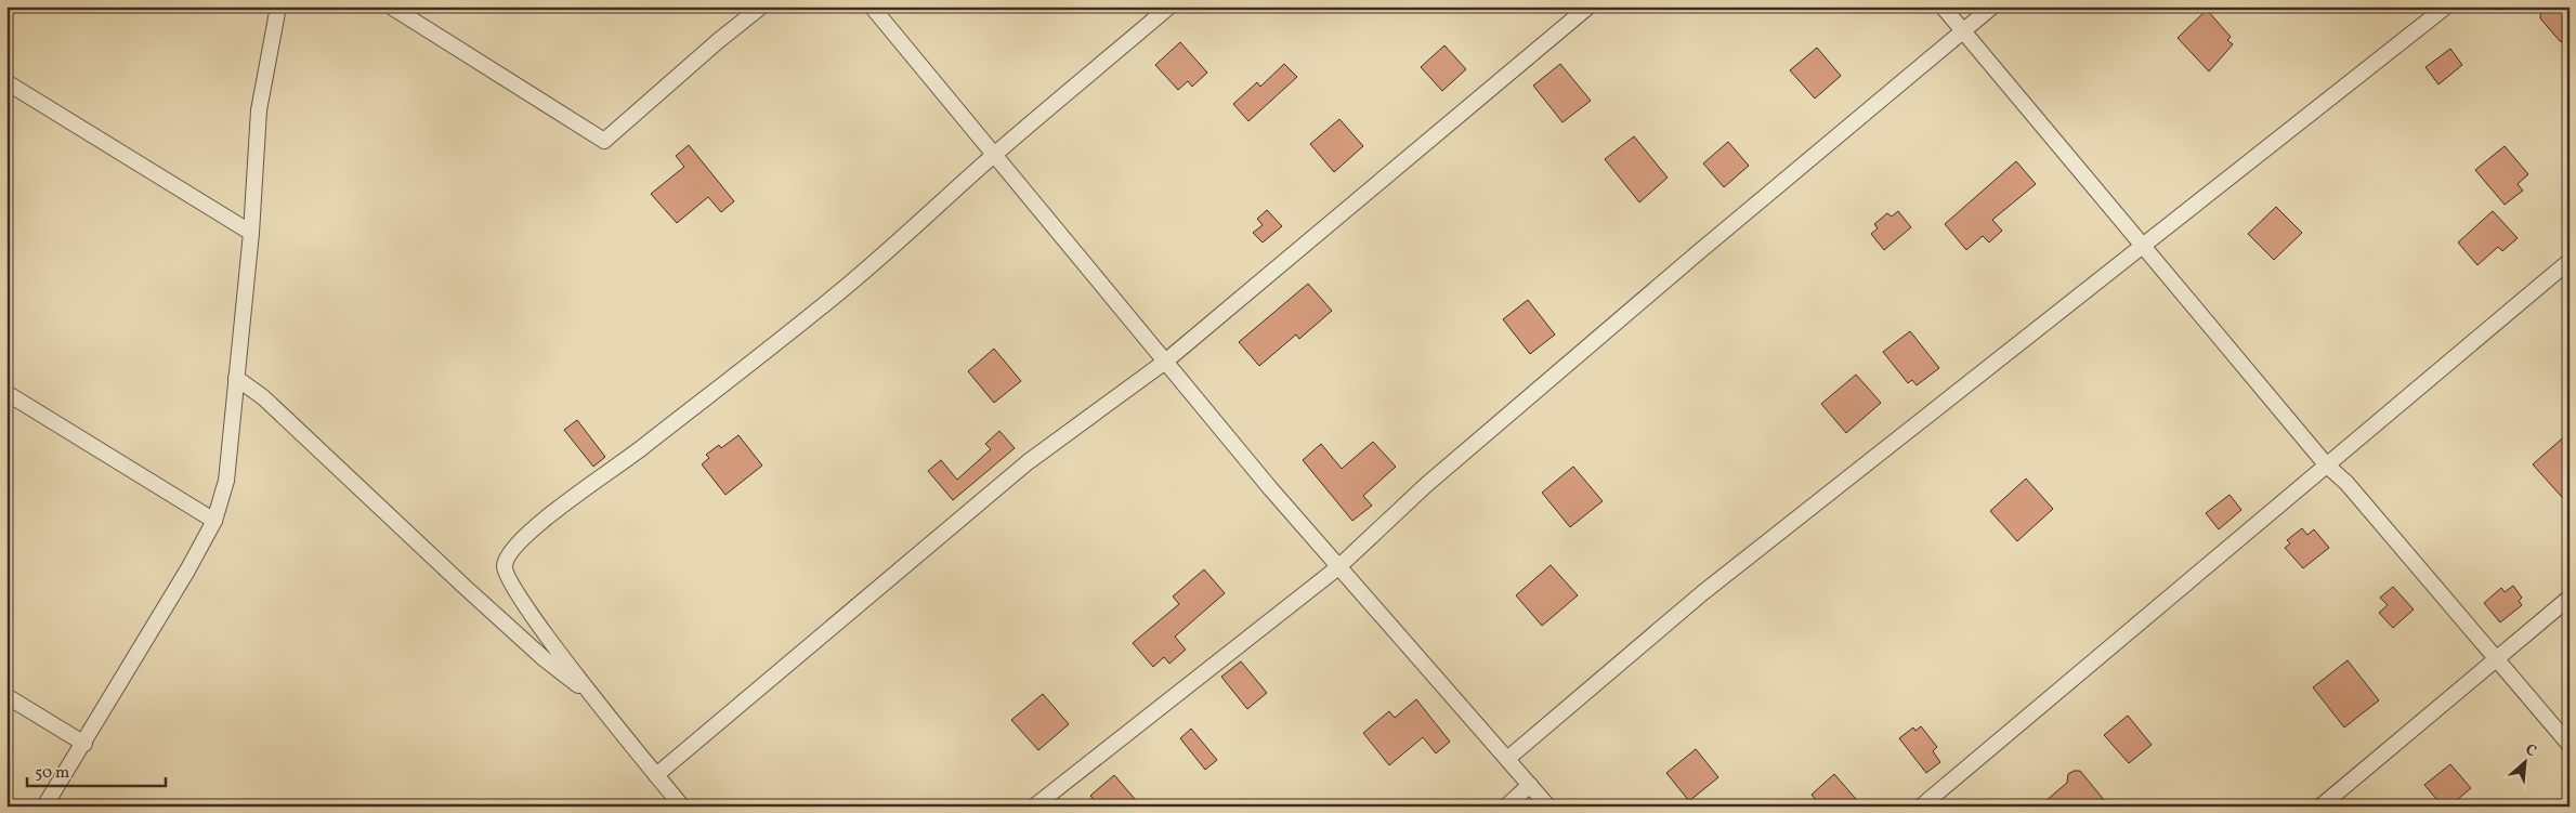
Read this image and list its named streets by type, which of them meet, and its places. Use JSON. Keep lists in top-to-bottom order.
{
  "scale_bar": "50 m",
  "north": "top right"
}
